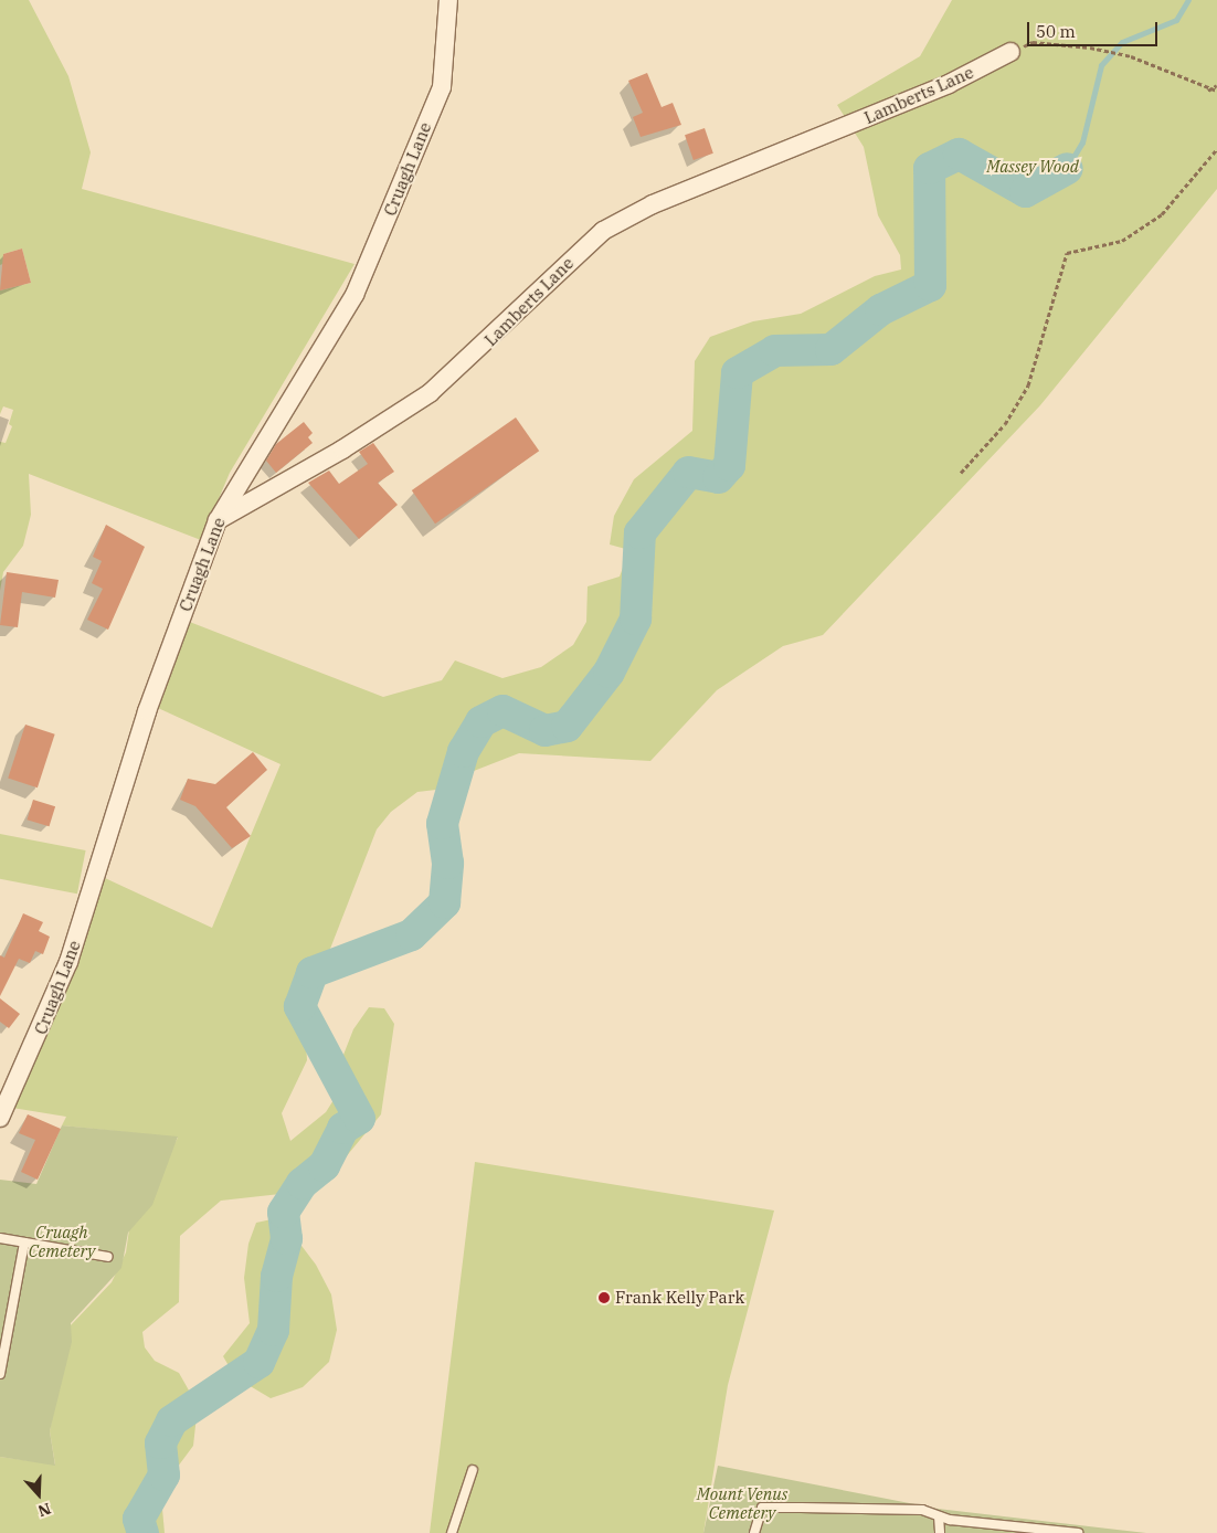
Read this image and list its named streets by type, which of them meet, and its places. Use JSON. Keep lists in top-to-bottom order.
{
  "streets": {
    "street": ["Lamberts Lane", "Cruagh Lane"]
  },
  "crossings": [
    ["Lamberts Lane", "Cruagh Lane"]
  ],
  "parks": ["Massey Wood", "Cruagh Cemetery", "Mount Venus Cemetery"],
  "places": ["Frank Kelly Park"],
  "scale_bar": "50 m",
  "north": "bottom"
}
